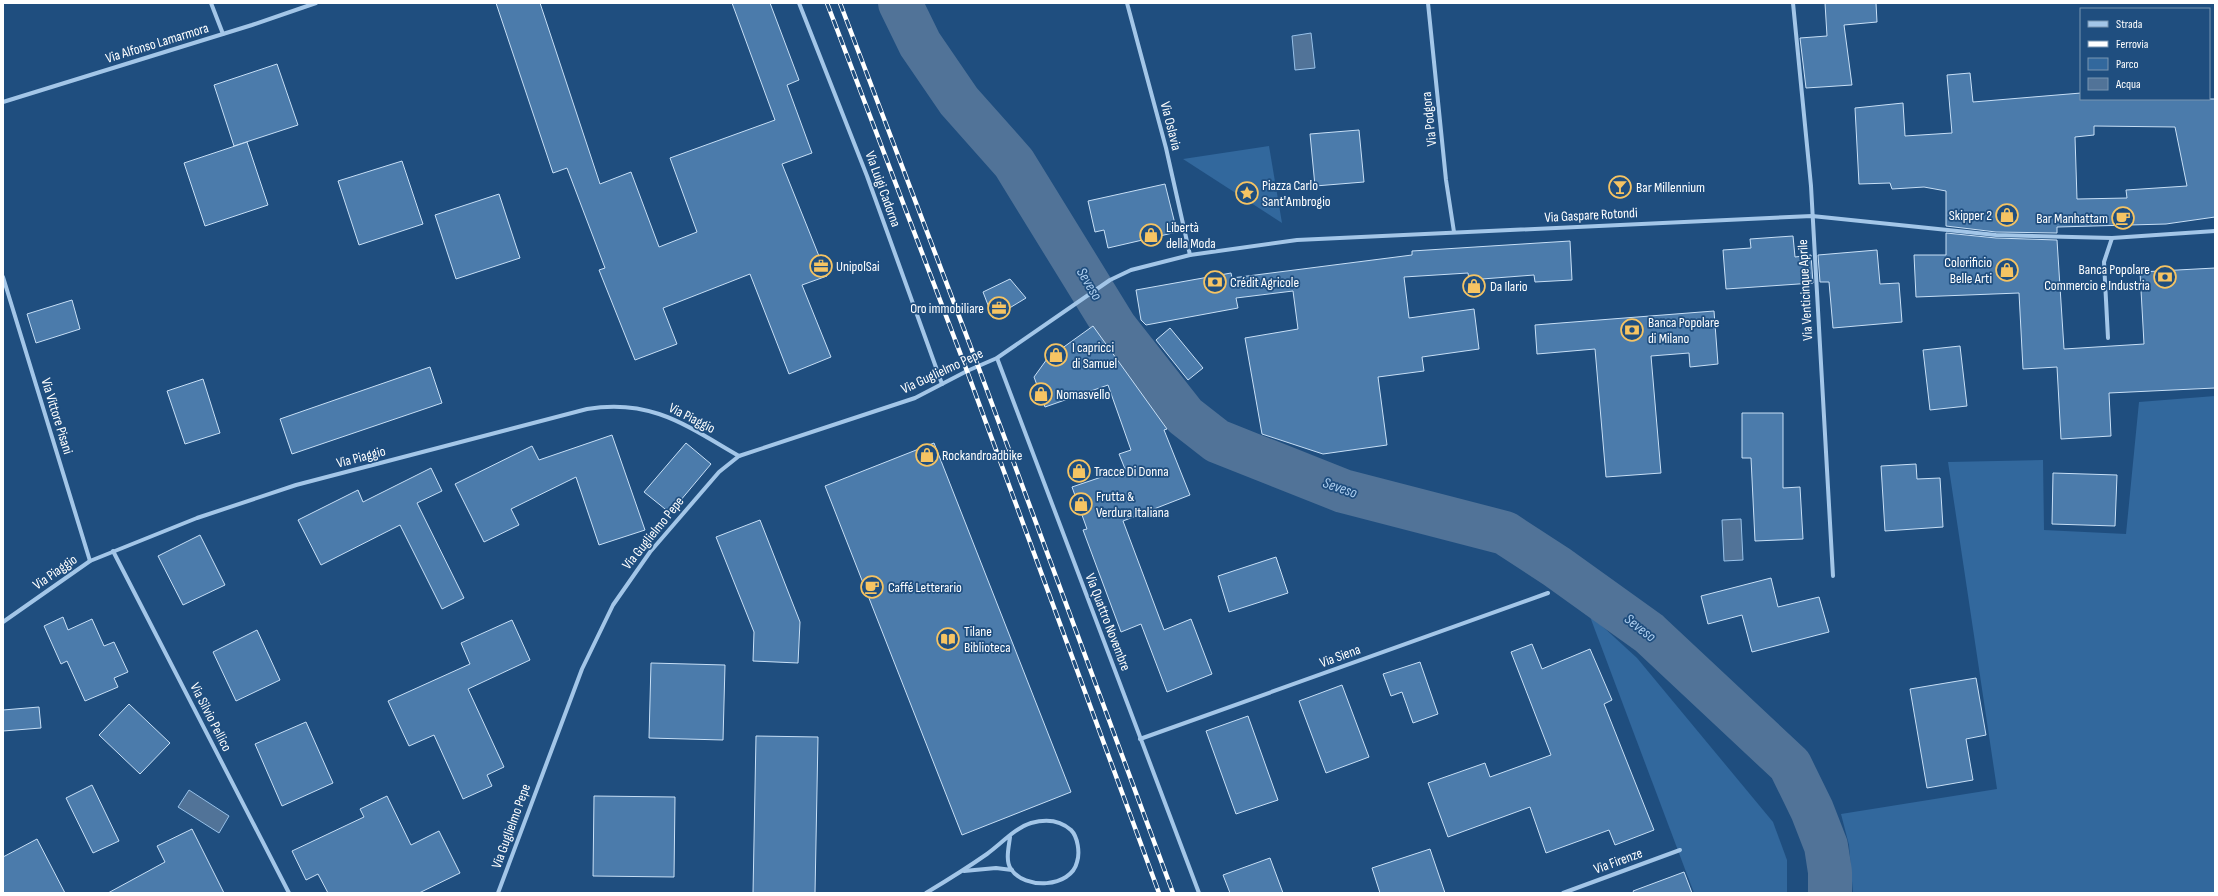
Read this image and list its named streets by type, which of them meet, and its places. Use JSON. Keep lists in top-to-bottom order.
{
  "streets": {
    "street": [
      "Via Alfonso Lamarmora",
      "Via Podgora",
      "Via Oslavia",
      "Via Luigi Cadorna",
      "Via Gaspare Rotondi",
      "Via Venticinque Aprile",
      "Via Guglielmo Pepe",
      "Via Vittore Pisani",
      "Via Piaggio",
      "Via Quattro Novembre",
      "Via Siena",
      "Via Silvio Pellico",
      "Via Firenze"
    ]
  },
  "crossings": [
    ["Via Podgora", "Via Gaspare Rotondi"],
    ["Via Oslavia", "Via Gaspare Rotondi"],
    ["Via Luigi Cadorna", "Via Guglielmo Pepe"],
    ["Via Gaspare Rotondi", "Via Venticinque Aprile"],
    ["Via Gaspare Rotondi", "Via Guglielmo Pepe"],
    ["Via Gaspare Rotondi", "Via Quattro Novembre"],
    ["Via Guglielmo Pepe", "Via Piaggio"],
    ["Via Guglielmo Pepe", "Via Quattro Novembre"],
    ["Via Vittore Pisani", "Via Piaggio"],
    ["Via Piaggio", "Via Silvio Pellico"],
    ["Via Quattro Novembre", "Via Siena"]
  ],
  "water": ["Seveso"],
  "places": {
    "bar": ["Bar Millennium"],
    "place": ["Piazza Carlo Sant'Ambrogio"],
    "shop": [
      "Skipper 2",
      "Libertà della Moda",
      "Colorificio Belle Arti",
      "Da Ilario",
      "I capricci di Samuel",
      "Nomasvello",
      "Rockandroadbike",
      "Tracce Di Donna",
      "Frutta & Verdura Italiana"
    ],
    "cafe": ["Bar Manhattam", "Caffé Letterario"],
    "office": ["UnipolSai", "Oro immobiliare"],
    "bank": ["Banca Popolare Commercio e Industria", "Crédit Agricole", "Banca Popolare di Milano"],
    "library": ["Tilane Biblioteca"]
  },
  "legend": [
    "Strada",
    "Ferrovia",
    "Parco",
    "Acqua"
  ]
}
